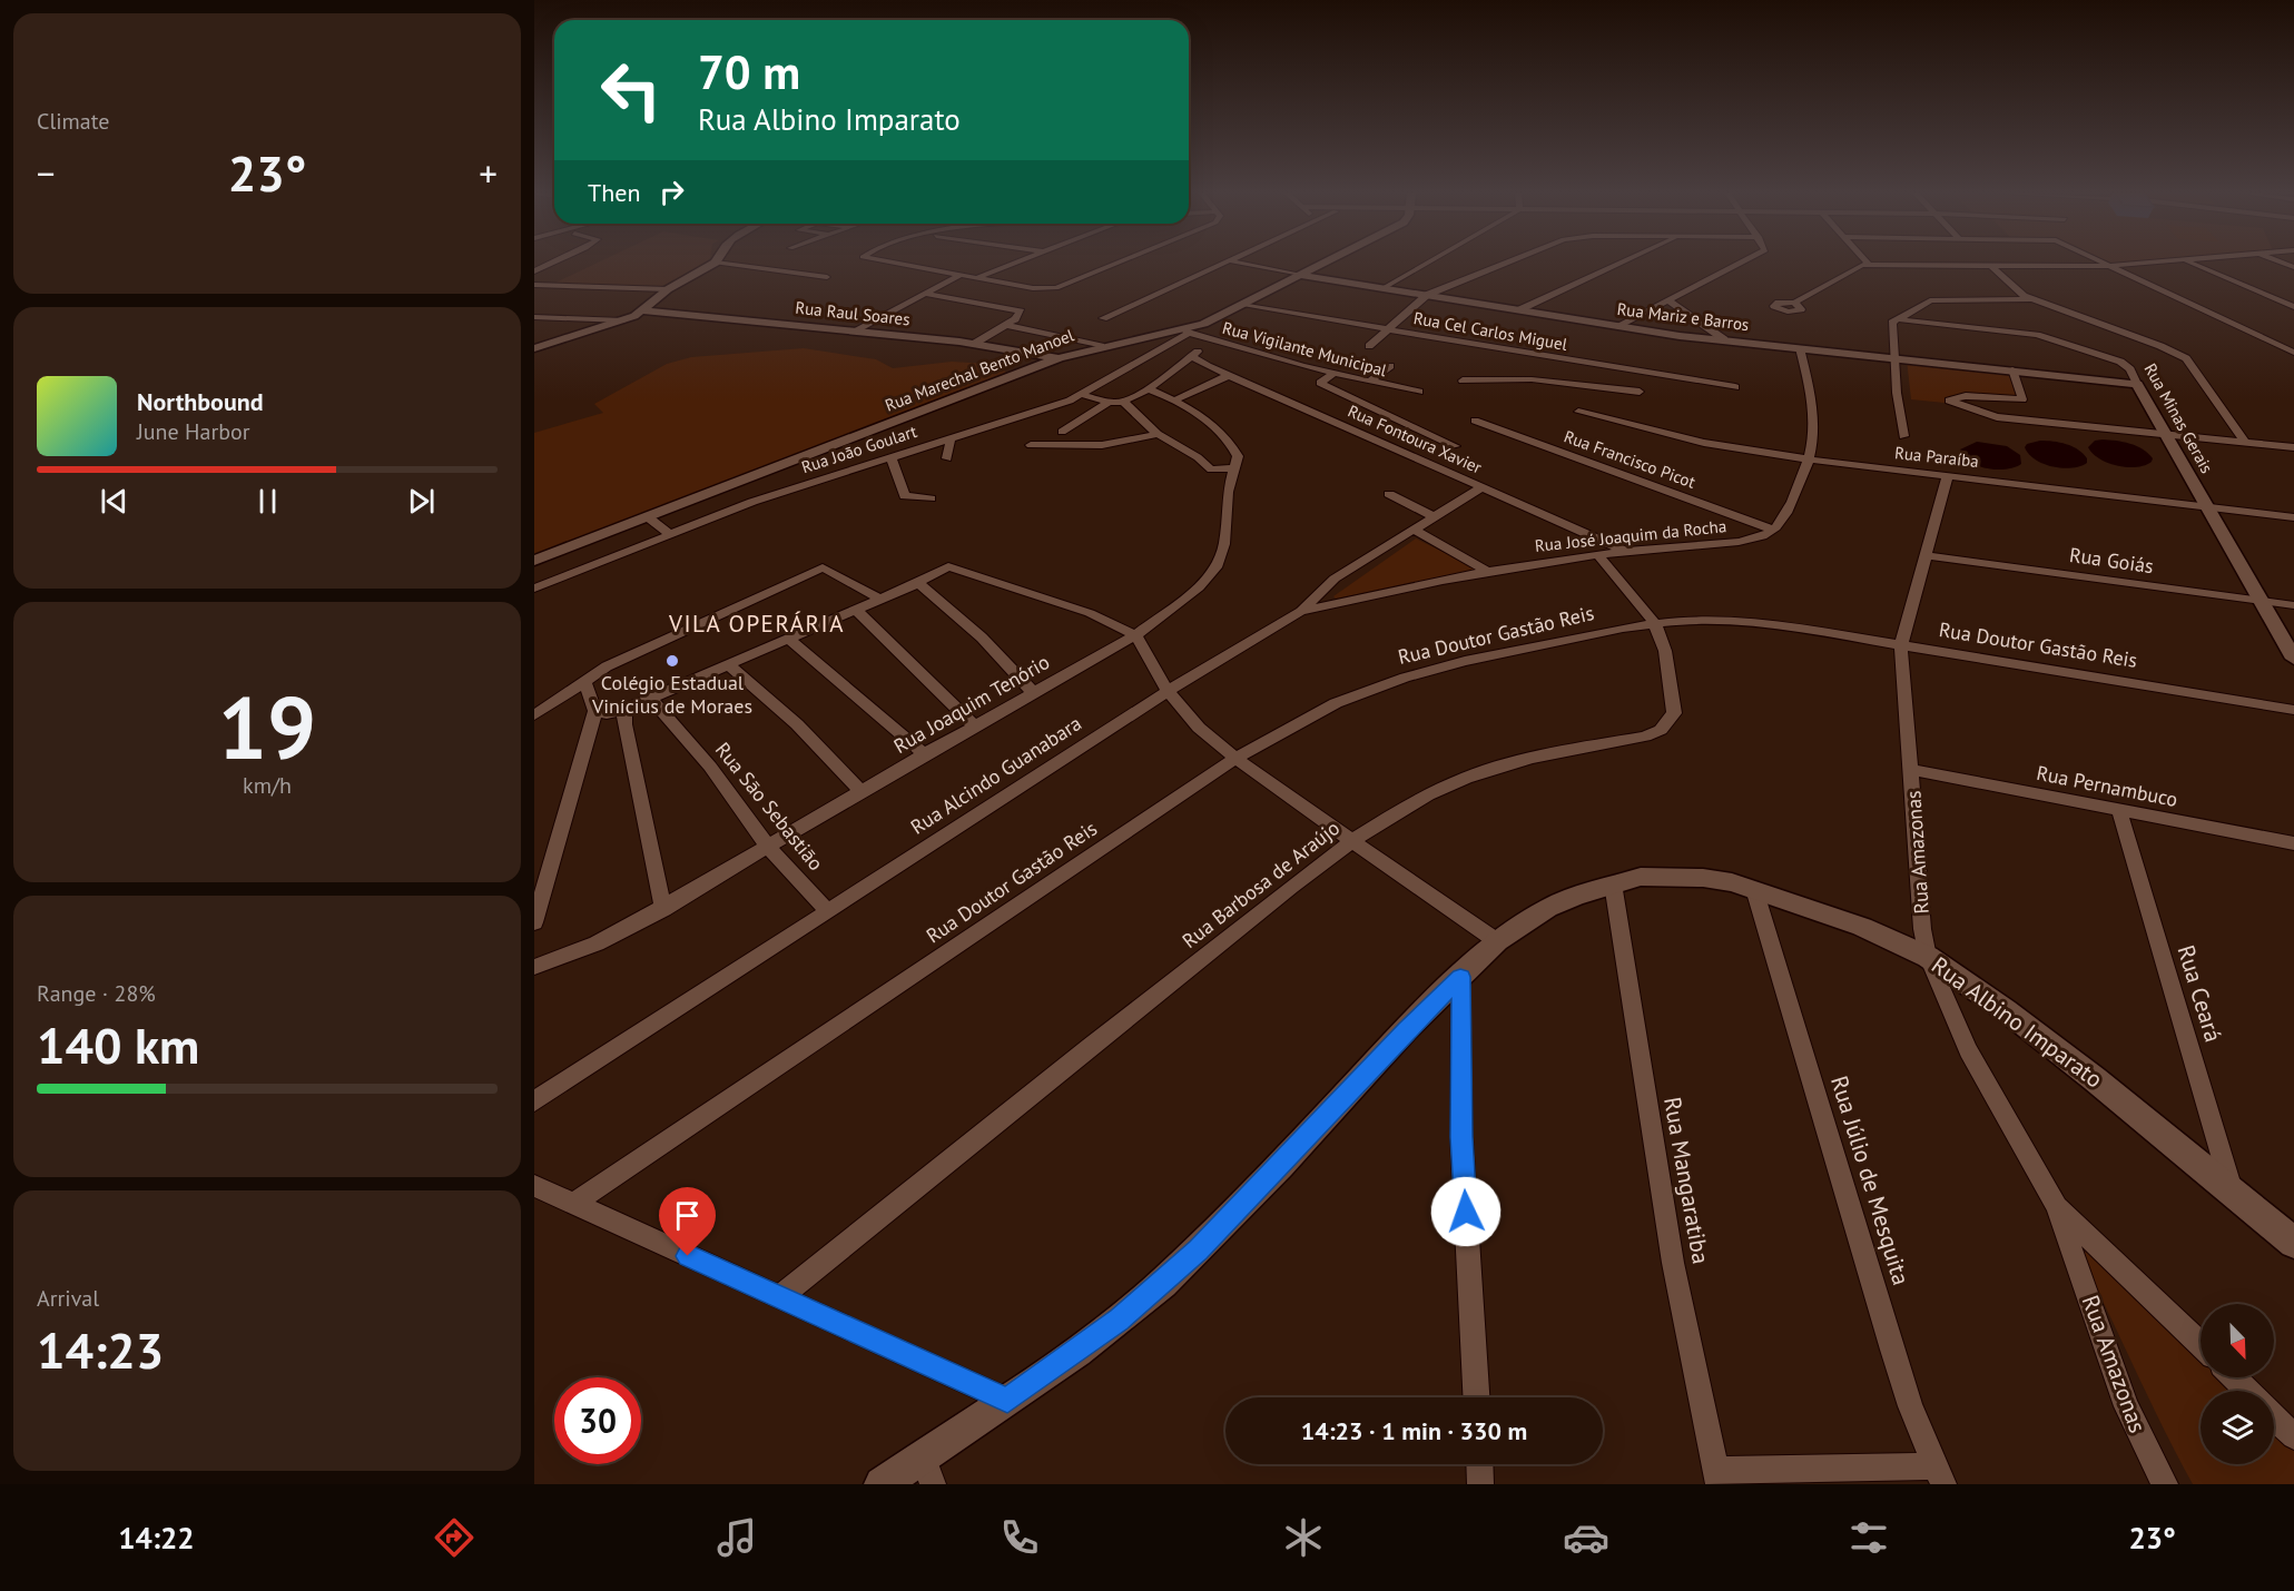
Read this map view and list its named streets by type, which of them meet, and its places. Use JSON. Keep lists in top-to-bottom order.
{
  "streets": {
    "street": [
      "Rua Raul Soares",
      "Rua Mariz e Barros",
      "Rua Cel Carlos Miguel",
      "Rua Vigilante Municipal",
      "Rua Marechal Bento Manoel",
      "Rua Minas Gerais",
      "Rua Fontoura Xavier",
      "Rua Joāo Goulart",
      "Rua Paraíba",
      "Rua Francisco Picot",
      "Rua José Joaquim da Rocha",
      "Rua Goiás",
      "Rua Doutor Gastão Reis",
      "Rua Joaquim Tenório",
      "Rua Alcindo Guanabara",
      "Rua Pernambuco",
      "Rua Sāo Sebastiāo",
      "Rua Amazonas",
      "Rua Barbosa de Araújo",
      "Rua Ceará",
      "Rua Albino Imparato",
      "Rua Mangaratiba",
      "Rua Júlio de Mesquita"
    ]
  },
  "crossings": [
    ["Rua Raul Soares", "Rua Marechal Bento Manoel"],
    ["Rua Mariz e Barros", "Rua Marechal Bento Manoel"],
    ["Rua Mariz e Barros", "Rua Minas Gerais"],
    ["Rua Cel Carlos Miguel", "Rua Marechal Bento Manoel"],
    ["Rua Vigilante Municipal", "Rua Marechal Bento Manoel"],
    ["Rua Vigilante Municipal", "Rua Joāo Goulart"],
    ["Rua Marechal Bento Manoel", "Rua Joāo Goulart"],
    ["Rua Minas Gerais", "Rua Paraíba"],
    ["Rua Minas Gerais", "Rua Goiás"],
    ["Rua Fontoura Xavier", "Rua José Joaquim da Rocha"],
    ["Rua Fontoura Xavier", "Rua Alcindo Guanabara"],
    ["Rua Paraíba", "Rua Amazonas"],
    ["Rua Francisco Picot", "Rua José Joaquim da Rocha"],
    ["Rua José Joaquim da Rocha", "Rua Alcindo Guanabara"],
    ["Rua José Joaquim da Rocha", "Rua Barbosa de Araújo"],
    ["Rua Goiás", "Rua Amazonas"],
    ["Rua Doutor Gastão Reis", "Rua Amazonas"],
    ["Rua Doutor Gastão Reis", "Rua Barbosa de Araújo"],
    ["Rua Joaquim Tenório", "Rua Sāo Sebastiāo"],
    ["Rua Alcindo Guanabara", "Rua Sāo Sebastiāo"],
    ["Rua Pernambuco", "Rua Amazonas"],
    ["Rua Pernambuco", "Rua Ceará"],
    ["Rua Amazonas", "Rua Albino Imparato"],
    ["Rua Ceará", "Rua Albino Imparato"],
    ["Rua Albino Imparato", "Rua Mangaratiba"],
    ["Rua Albino Imparato", "Rua Júlio de Mesquita"]
  ],
  "districts": ["VILA OPERÁRIA"],
  "places": ["Colégio Estadual Vinícius de Moraes"],
  "north": "bottom right",
  "page": {
    "tile": [
      "Climate",
      ["19", "km/h"],
      ["Range · 28%", "140 km"],
      ["Arrival", "14:23"]
    ],
    "turn": ["70 m", "Rua Albino Imparato"],
    "heat": ["−", "23°", "+"],
    "then": "Then",
    "song": ["Northbound", "June Harbor"],
    "limit": "30",
    "trip": "14:23 · 1 min · 330 m",
    "tabs": ["14:22", "23°"]
  }
}
